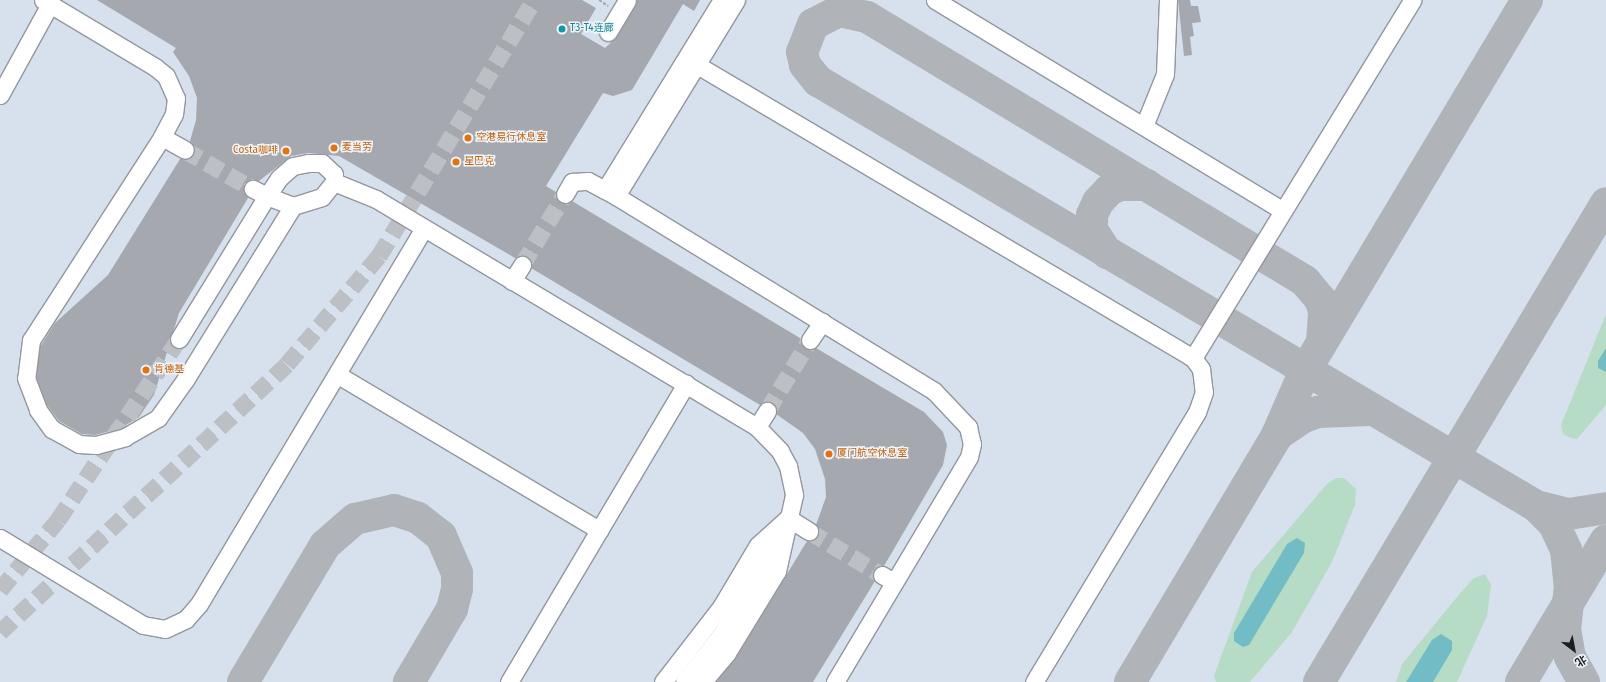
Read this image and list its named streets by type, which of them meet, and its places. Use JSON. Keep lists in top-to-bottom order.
{
  "places": [
    "T3-T4连廊",
    "空港易行休息室",
    "麦当劳",
    "Costa咖啡",
    "星巴克",
    "肯德基",
    "厦门航空休息室"
  ],
  "north": "bottom right"
}
